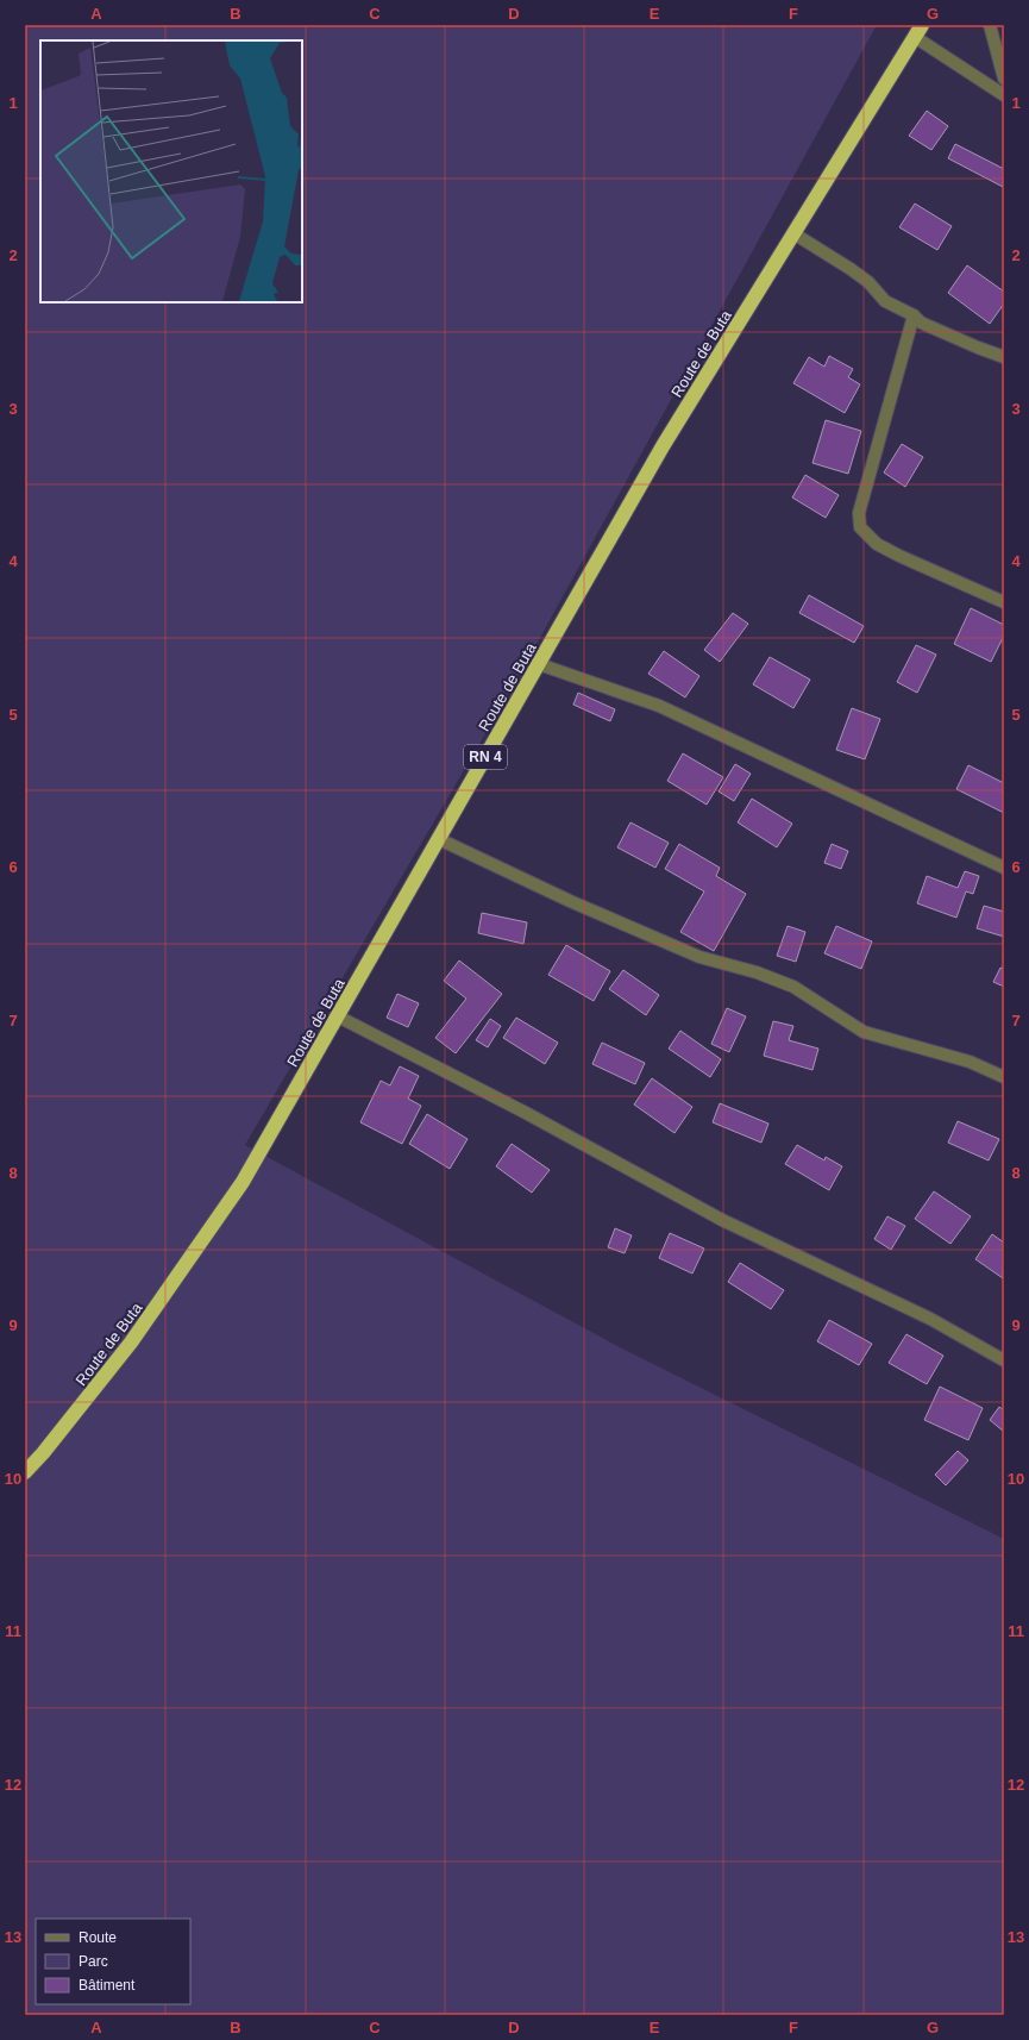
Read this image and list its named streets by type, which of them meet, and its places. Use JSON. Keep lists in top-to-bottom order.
{
  "streets": {
    "highway": ["Route de Buta", "RN 4"]
  },
  "legend": ["Route", "Parc", "Bâtiment"],
  "grid": {
    "columns": [
      "A",
      "B",
      "C",
      "D",
      "E",
      "F",
      "G"
    ],
    "rows": [
      "1",
      "2",
      "3",
      "4",
      "5",
      "6",
      "7",
      "8",
      "9",
      "10",
      "11",
      "12",
      "13"
    ]
  }
}
